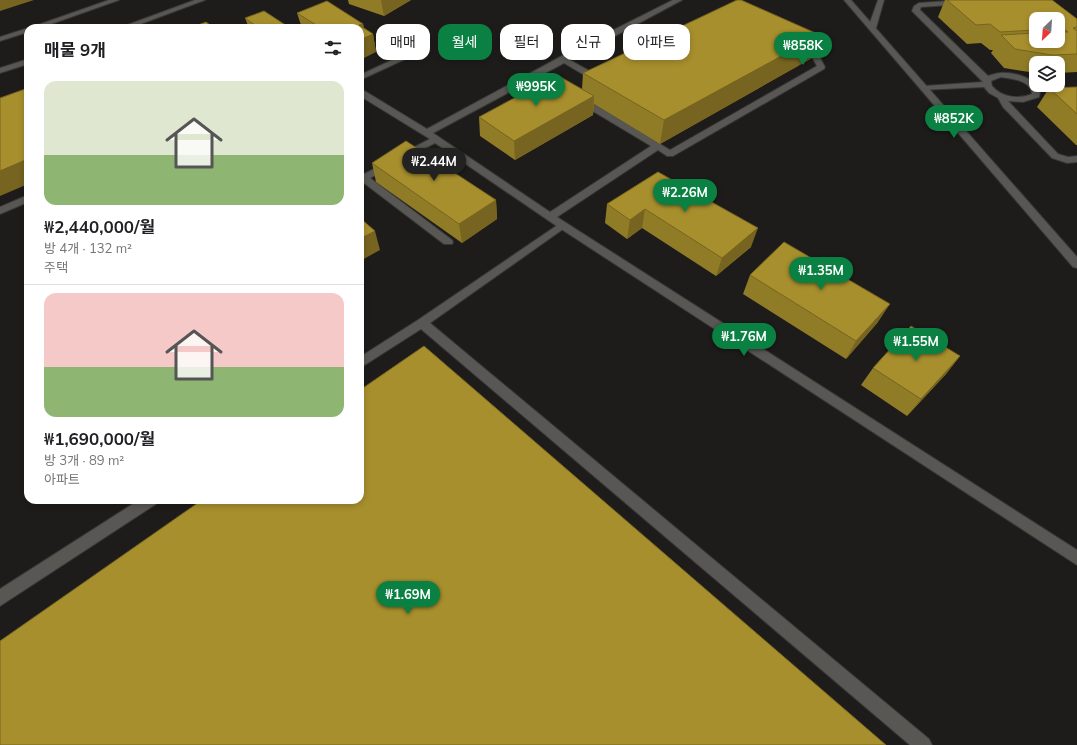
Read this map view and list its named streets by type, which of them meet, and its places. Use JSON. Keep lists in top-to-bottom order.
{
  "north": "bottom left",
  "page": {
    "chip": [
      "매매",
      "월세",
      "필터",
      "신규",
      "아파트"
    ],
    "heading": "매물 9개",
    "price": [
      "₩858K",
      "₩995K",
      "₩852K",
      "₩2.44M",
      "₩2.26M",
      "₩1.35M",
      "₩1.76M",
      "₩1.55M",
      "₩1.69M"
    ],
    "list": [
      {
        "name": "₩2,440,000/월",
        "note": "방 4개 · 132 m² · 주택"
      },
      {
        "name": "₩1,690,000/월",
        "note": "방 3개 · 89 m² · 아파트"
      }
    ]
  }
}
